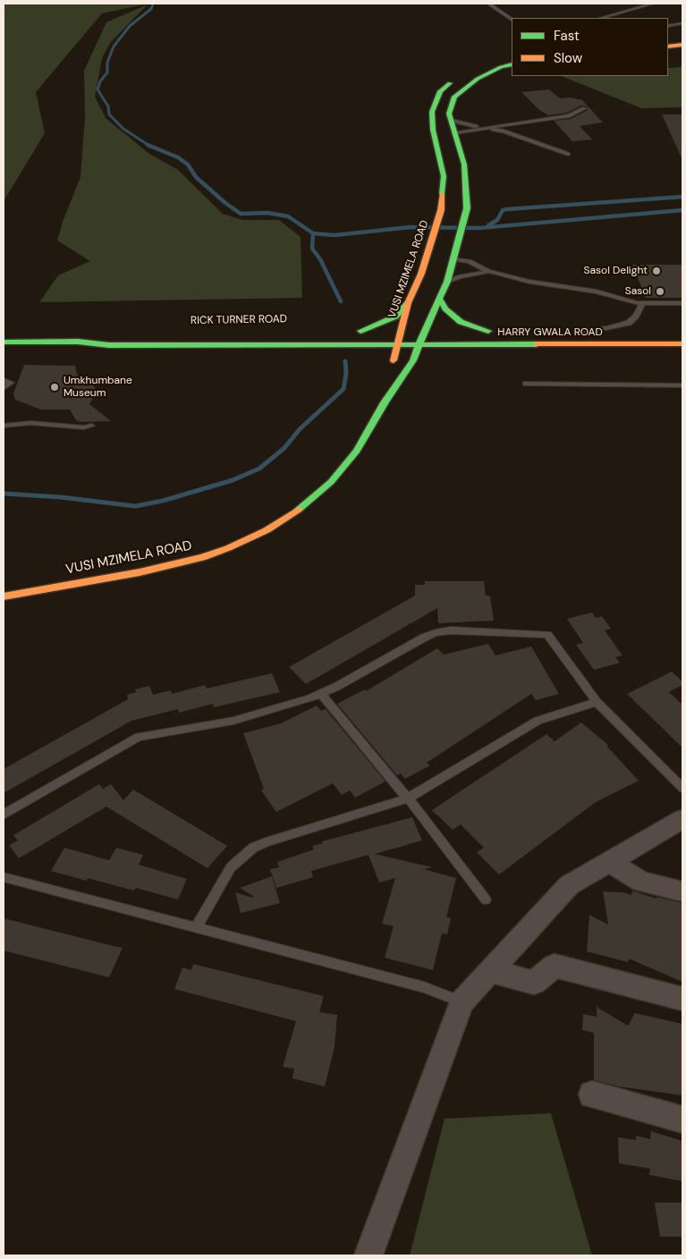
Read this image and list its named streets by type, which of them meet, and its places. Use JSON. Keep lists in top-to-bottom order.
{
  "streets": {
    "main road": ["VUSI MZIMELA ROAD", "RICK TURNER ROAD", "HARRY GWALA ROAD"]
  },
  "crossings": [
    ["VUSI MZIMELA ROAD", "RICK TURNER ROAD"],
    ["VUSI MZIMELA ROAD", "HARRY GWALA ROAD"],
    ["RICK TURNER ROAD", "HARRY GWALA ROAD"]
  ],
  "places": ["Sasol Delight", "Sasol", "Umkhumbane Museum"],
  "legend": ["Fast", "Slow"]
}
